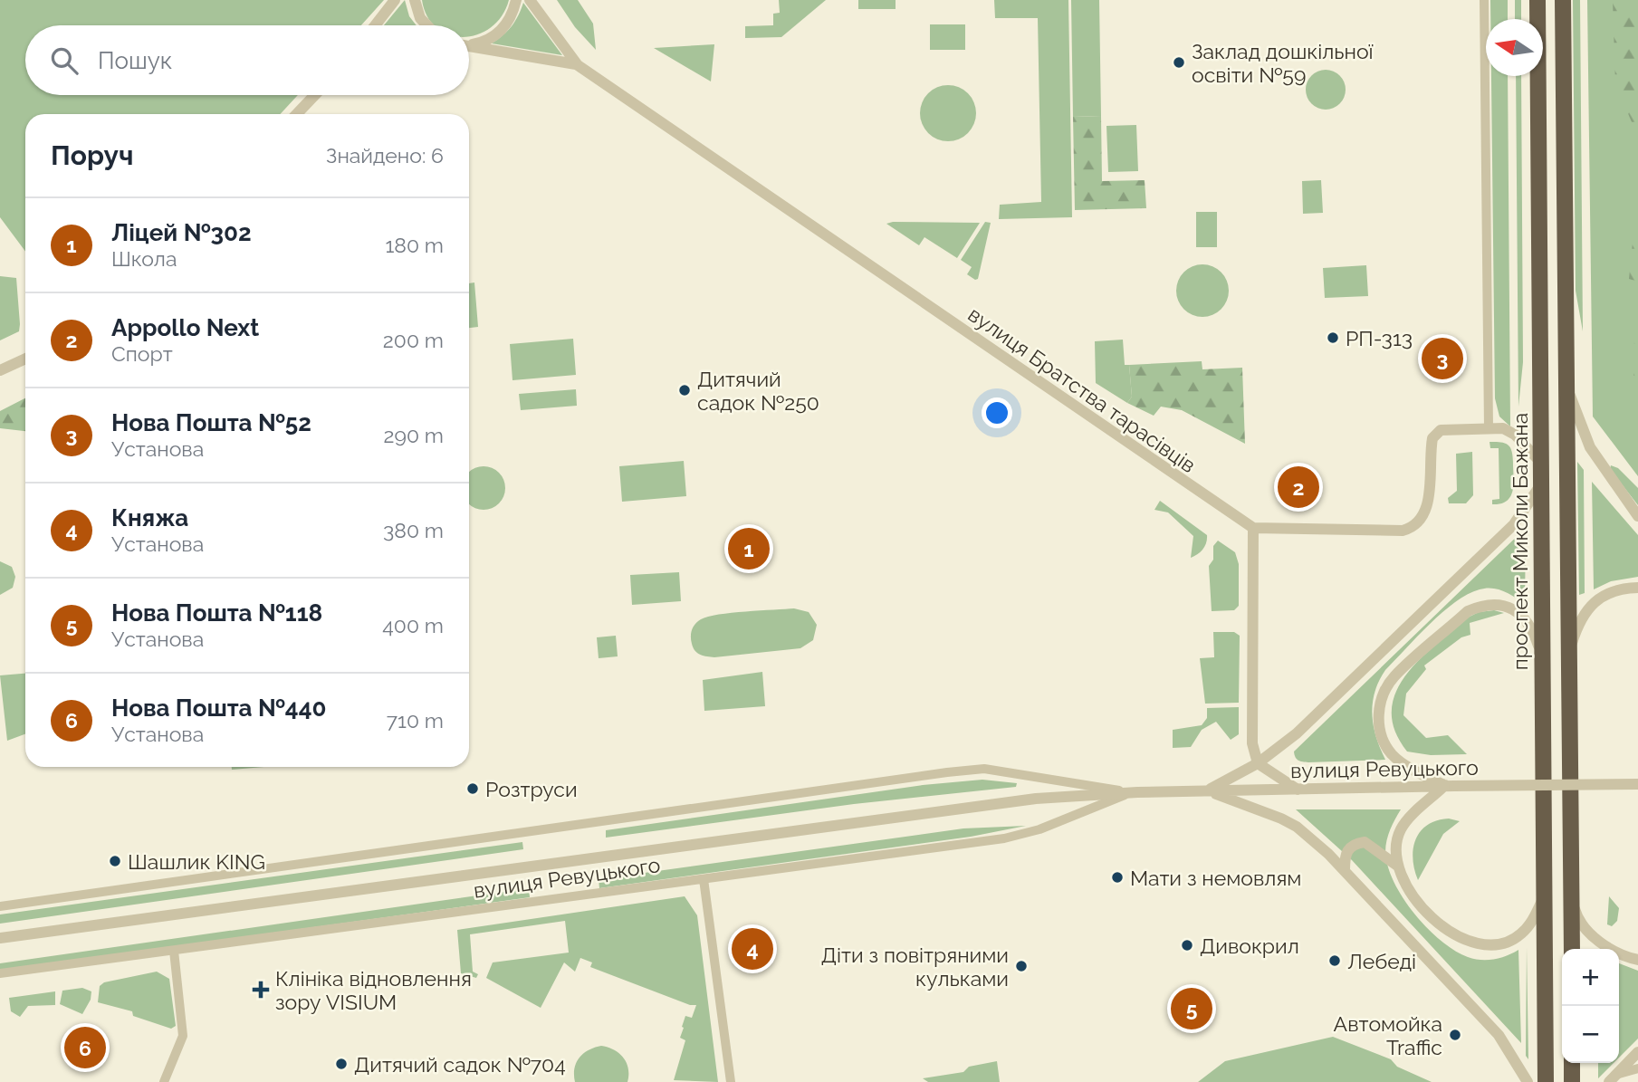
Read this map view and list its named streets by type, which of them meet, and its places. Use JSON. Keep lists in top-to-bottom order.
{
  "streets": {
    "highway": ["проспект Миколи Бажана"],
    "street": ["вулиця Братства тарасівців", "вулиця Ревуцького"]
  },
  "places": {
    "other": [
      "Заклад дошкільної освіти №59",
      "РП-313",
      "Дитячий садок №250",
      "Розтруси",
      "Шашлик KING",
      "Мати з немовлям",
      "Дивокрил",
      "Лебеді",
      "Діти з повітряними кульками",
      "Автомойка Traffic",
      "Дитячий садок №704"
    ],
    "health": ["Клініка відновлення зору VISIUM"]
  },
  "north": "left",
  "page": {
    "search": "Пошук",
    "heading": ["Поруч", "Знайдено: 6"],
    "list": [
      {
        "mark": "1",
        "name": "Ліцей №302",
        "note": "Школа",
        "value": "180 m"
      },
      {
        "mark": "2",
        "name": "Appollo Next",
        "note": "Спорт",
        "value": "200 m"
      },
      {
        "mark": "3",
        "name": "Нова Пошта №52",
        "note": "Установа",
        "value": "290 m"
      },
      {
        "mark": "4",
        "name": "Княжа",
        "note": "Установа",
        "value": "380 m"
      },
      {
        "mark": "5",
        "name": "Нова Пошта №118",
        "note": "Установа",
        "value": "400 m"
      },
      {
        "mark": "6",
        "name": "Нова Пошта №440",
        "note": "Установа",
        "value": "710 m"
      }
    ],
    "pins": [
      "3",
      "2",
      "1",
      "4",
      "5",
      "6"
    ],
    "map_buttons": ["+", "−"]
  }
}
